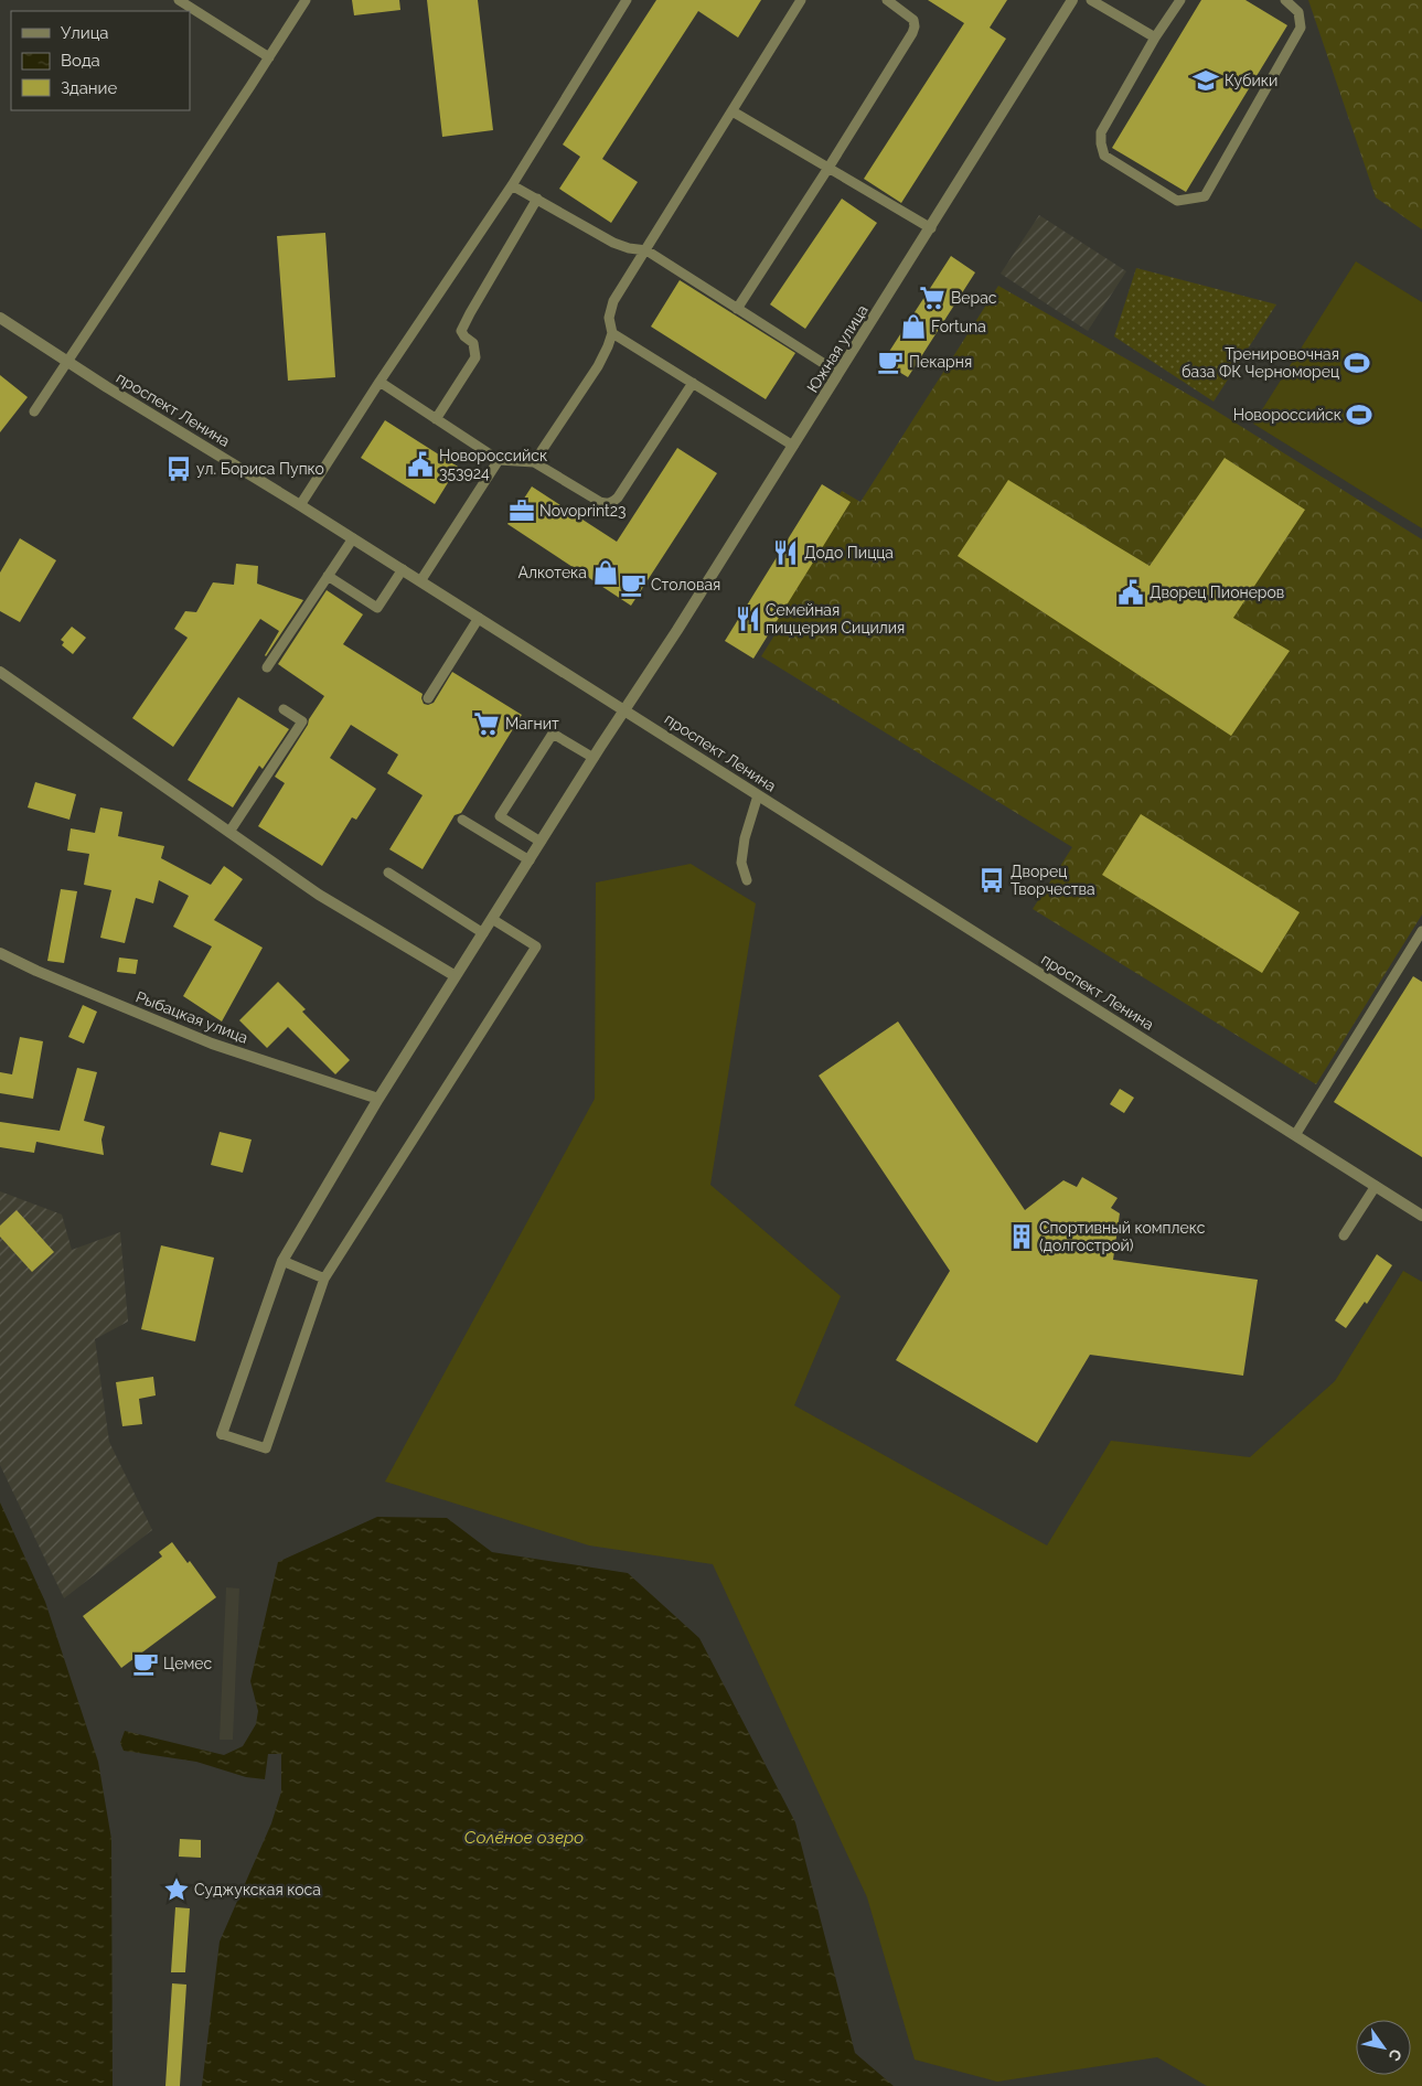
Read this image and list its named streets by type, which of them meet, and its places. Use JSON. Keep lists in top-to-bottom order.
{
  "streets": {
    "street": ["Южная улица", "проспект Ленина", "Рыбацкая улица"]
  },
  "crossings": [
    ["Южная улица", "проспект Ленина"],
    ["Южная улица", "Рыбацкая улица"]
  ],
  "water": ["Солёное озеро"],
  "places": {
    "school or university": ["Кубики"],
    "supermarket": ["Верас", "Магнит"],
    "shop": ["Fortuna", "Алкотека"],
    "cafe": ["Пекарня", "Столовая", "Цемес"],
    "sports": ["Тренировочная база ФК Черноморец", "Новороссийск"],
    "public building": ["Новороссийск 353924", "Дворец Пионеров"],
    "bus stop": ["ул. Бориса Пупко", "Дворец Творчества"],
    "office": ["Novoprint23"],
    "restaurant": ["Додо Пицца", "Семейная пиццерия Сицилия"],
    "building": ["Спортивный комплекс (долгострой)"],
    "place": ["Суджукская коса"]
  },
  "legend": ["Улица", "Вода", "Здание"],
  "north": "bottom right"
}
